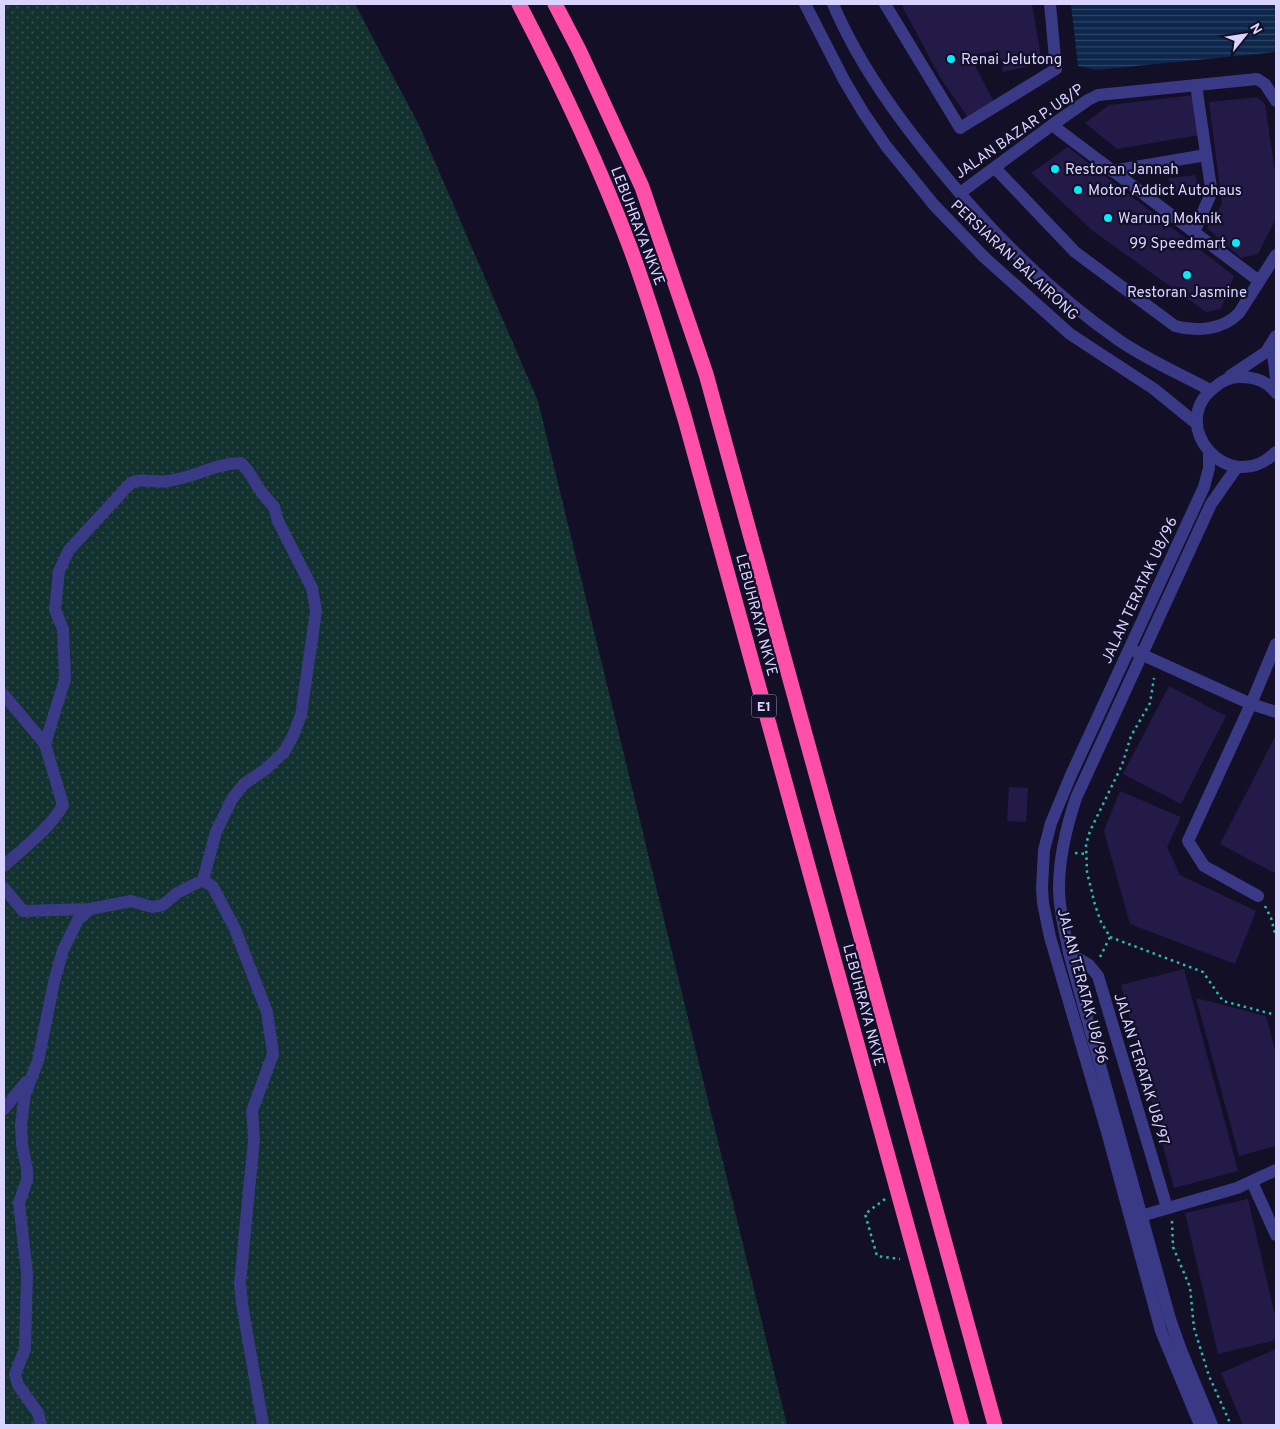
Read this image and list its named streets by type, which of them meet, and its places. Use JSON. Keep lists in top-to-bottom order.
{
  "streets": {
    "highway": ["LEBUHRAYA NKVE", "E1"],
    "street": [
      "JALAN BAZAR P. U8/P",
      "PERSIARAN BALAIRONG",
      "JALAN TERATAK U8/96",
      "JALAN TERATAK U8/97"
    ]
  },
  "crossings": [
    ["JALAN BAZAR P. U8/P", "PERSIARAN BALAIRONG"]
  ],
  "places": [
    "Renai Jelutong",
    "Restoran Jannah",
    "Motor Addict Autohaus",
    "Warung Moknik",
    "99 Speedmart",
    "Restoran Jasmine"
  ],
  "north": "top right"
}
